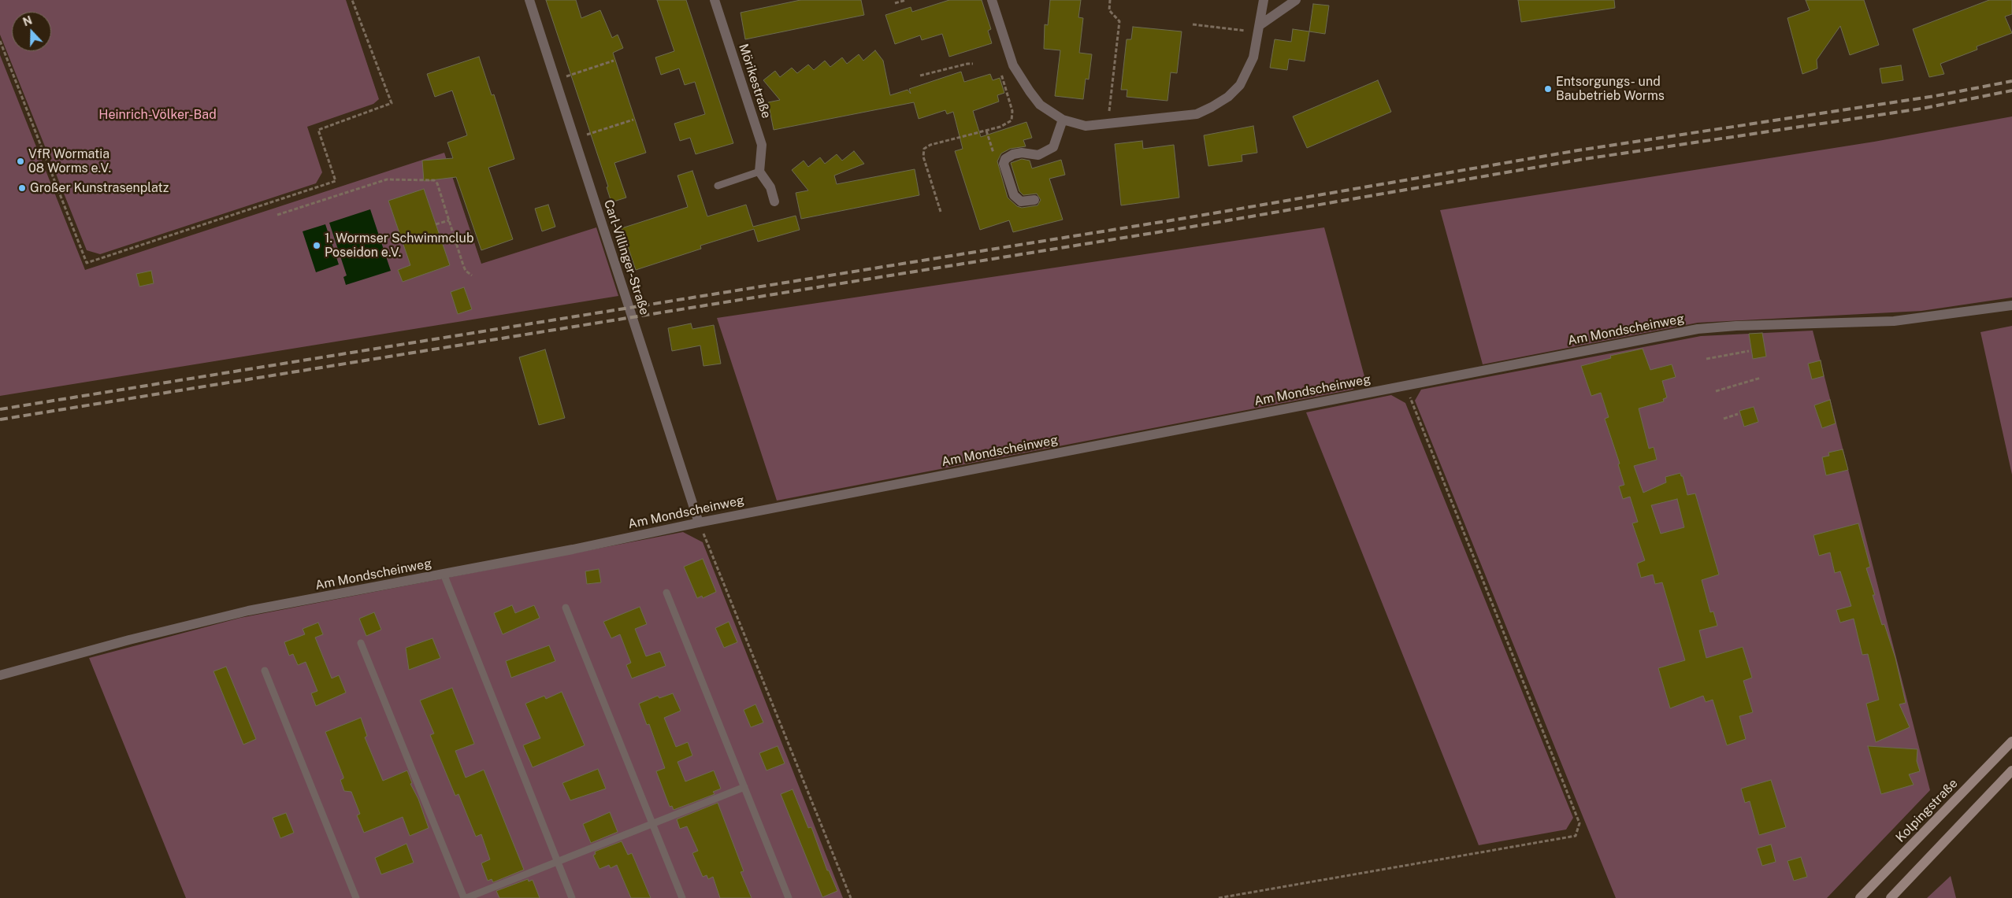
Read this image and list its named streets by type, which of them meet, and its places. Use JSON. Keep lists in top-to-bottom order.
{
  "streets": {
    "main road": ["Kolpingstraße"],
    "street": ["Mörikestraße", "Carl-Villinger-Straße", "Am Mondscheinweg"]
  },
  "crossings": [
    ["Carl-Villinger-Straße", "Am Mondscheinweg"]
  ],
  "parks": ["Heinrich-Völker-Bad"],
  "places": [
    "Entsorgungs- und Baubetrieb Worms",
    "VfR Wormatia 08 Worms e.V.",
    "Großer Kunstrasenplatz",
    "1. Wormser Schwimmclub Poseidon e.V."
  ],
  "north": "top"
}
